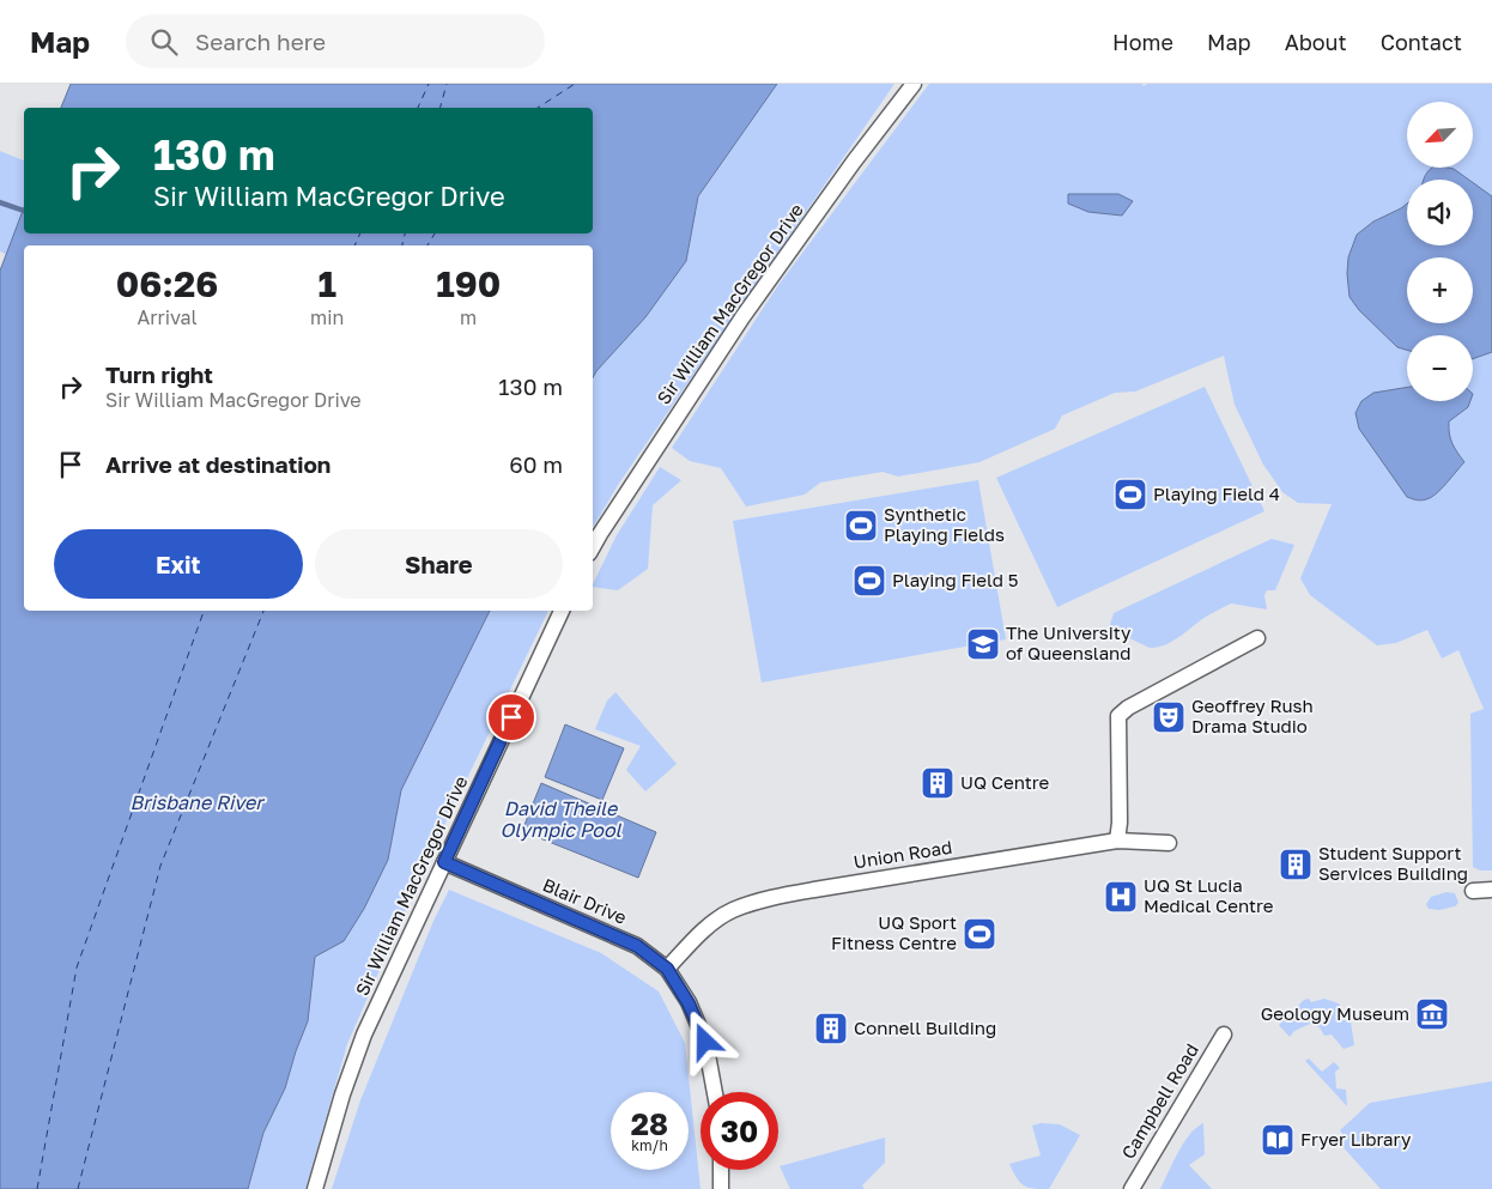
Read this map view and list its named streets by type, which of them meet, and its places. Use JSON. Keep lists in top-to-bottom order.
{
  "streets": {
    "street": [
      "Sir William MacGregor Drive",
      "Union Road",
      "Blair Drive",
      "Campbell Road"
    ]
  },
  "crossings": [
    ["Sir William MacGregor Drive", "Blair Drive"],
    ["Union Road", "Blair Drive"]
  ],
  "water": ["Brisbane River", "David Theile Olympic Pool"],
  "places": {
    "sports": [
      "Playing Field 4",
      "Synthetic Playing Fields",
      "Playing Field 5",
      "UQ Sport Fitness Centre"
    ],
    "school or university": ["The University of Queensland"],
    "theatre": ["Geoffrey Rush Drama Studio"],
    "building": ["UQ Centre", "Student Support Services Building", "Connell Building"],
    "hospital": ["UQ St Lucia Medical Centre"],
    "museum": ["Geology Museum"],
    "library": ["Fryer Library"]
  },
  "north": "bottom left",
  "page": {
    "header": "Map",
    "search": "Search here",
    "nav": [
      "Home",
      "Map",
      "About",
      "Contact"
    ],
    "map_buttons": ["+", "−"],
    "turn": ["130 m", "Sir William MacGregor Drive"],
    "eta": [
      "06:26",
      "Arrival",
      "1",
      "min",
      "190",
      "m"
    ],
    "list": [
      {
        "name": "Turn right",
        "note": "Sir William MacGregor Drive",
        "value": "130 m"
      },
      {
        "name": "Arrive at destination",
        "value": "60 m"
      }
    ],
    "buttons": ["Exit", "Share"],
    "speed": "28 km/h",
    "limit": "30"
  }
}
